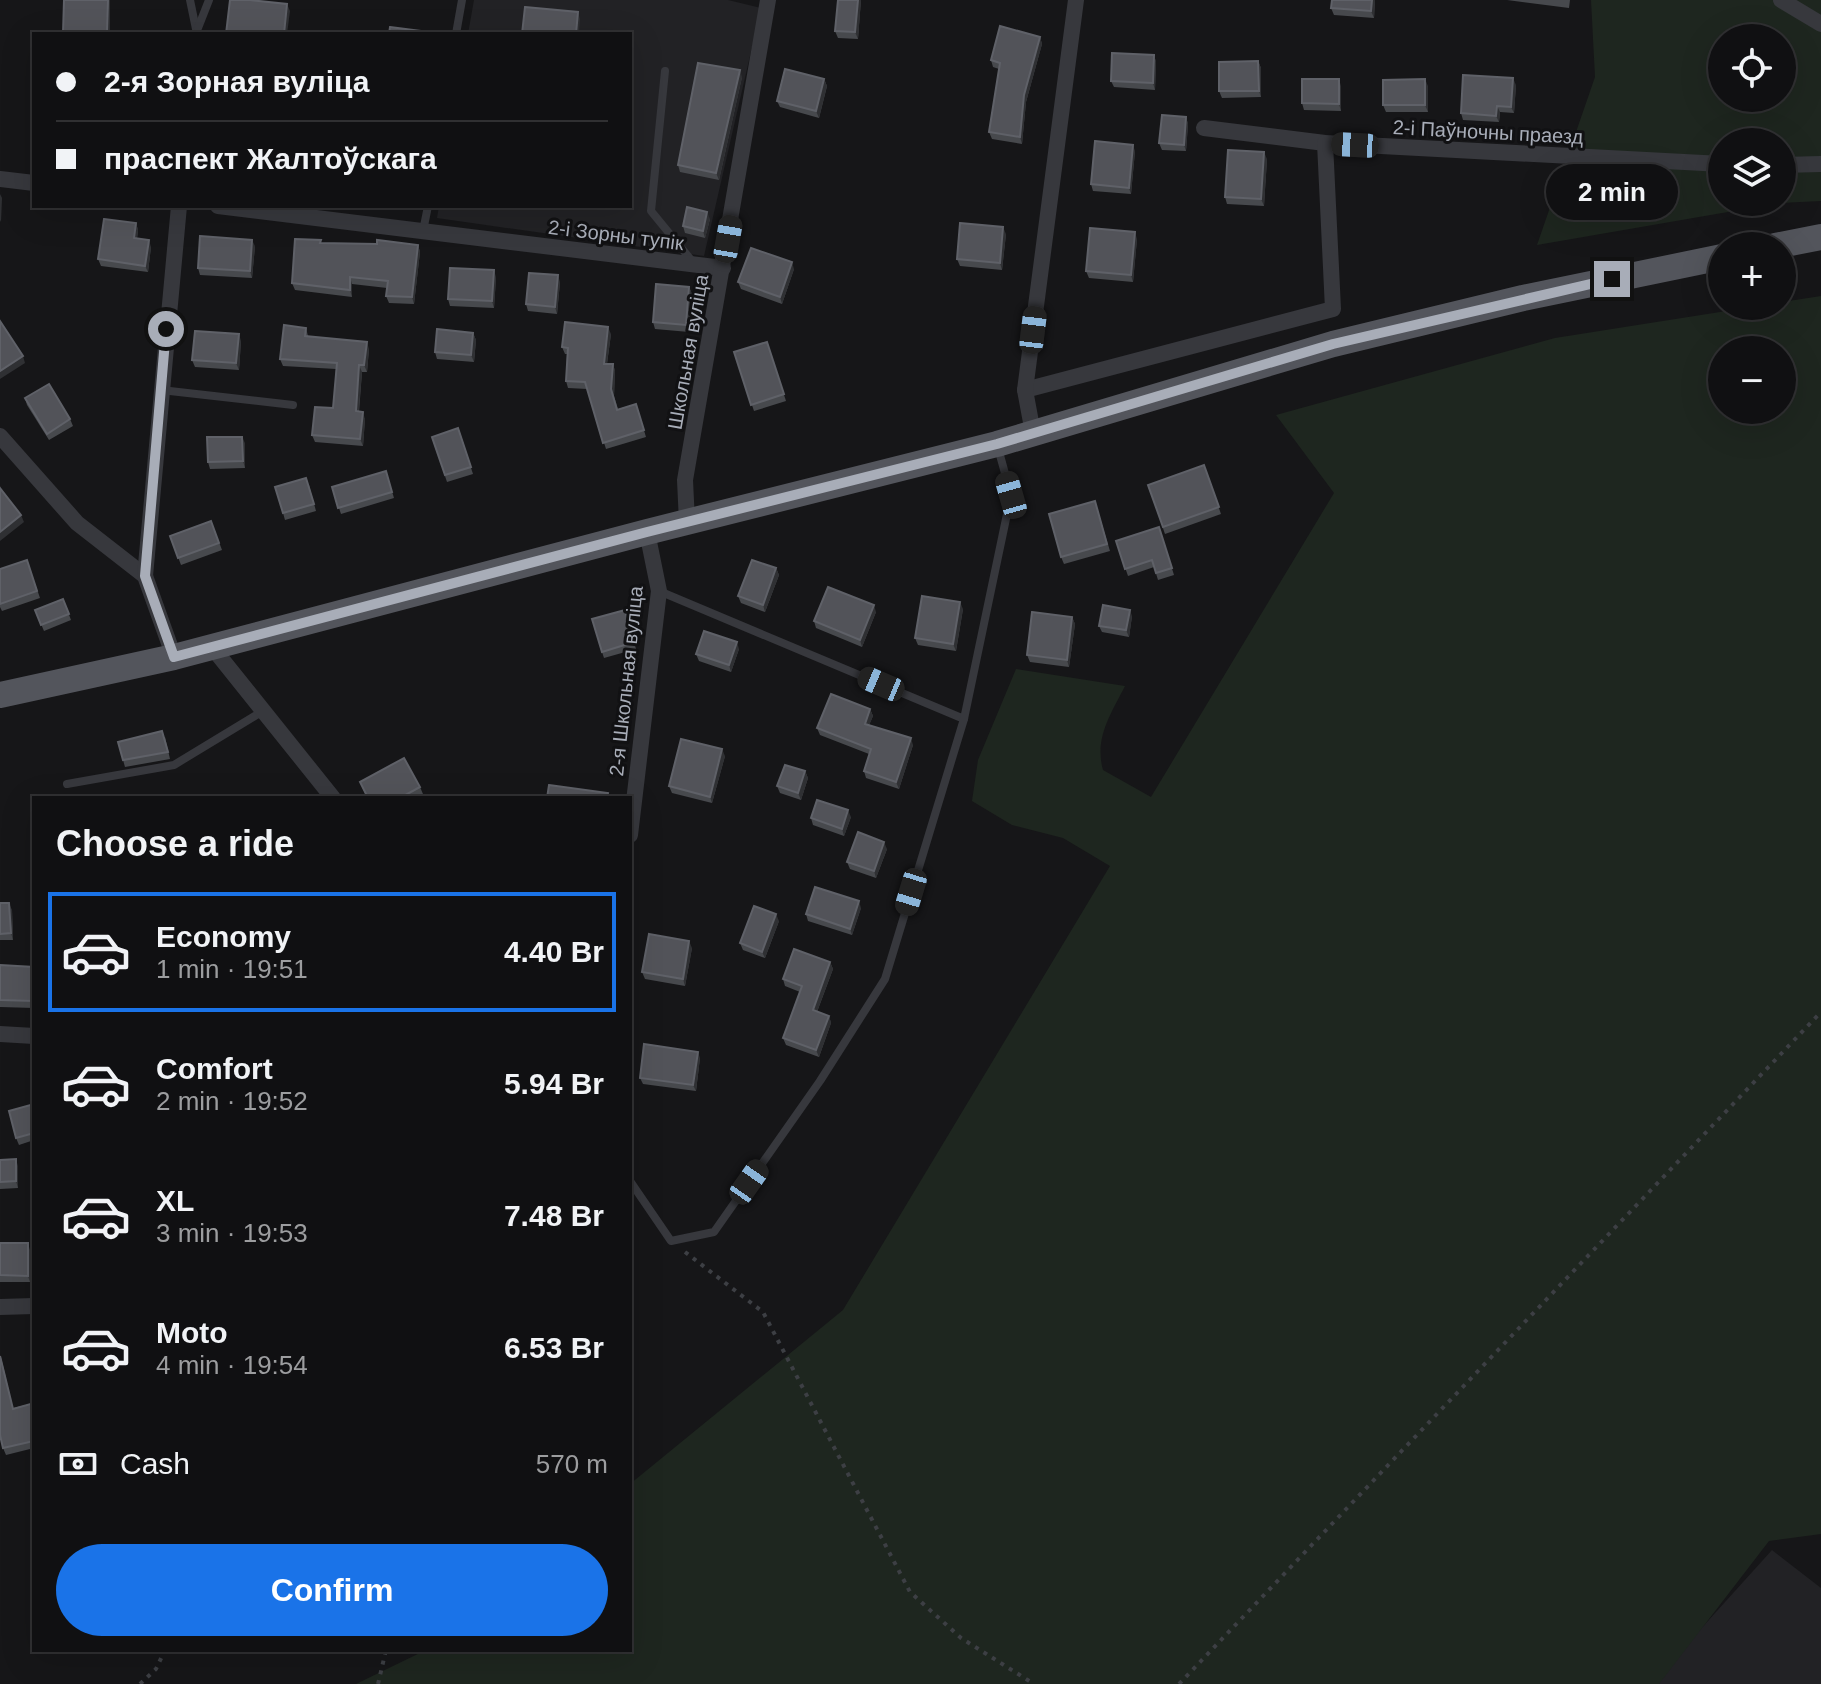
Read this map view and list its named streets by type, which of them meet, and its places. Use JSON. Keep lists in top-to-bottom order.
{
  "streets": {
    "street": [
      "2-і Паўночны праезд",
      "2-і Зорны тупік",
      "Школьная вуліца",
      "2-я Школьная вуліца"
    ]
  },
  "crossings": [
    ["2-і Зорны тупік", "Школьная вуліца"]
  ],
  "page": {
    "map_buttons": ["+", "−"],
    "banner": ["2-я Зорная вуліца", "праспект Жалтоўскага"],
    "bubble": "2 min",
    "heading": "Choose a ride",
    "list": [
      {
        "name": "Economy",
        "note": "1 min · 19:51",
        "value": "4.40 Br"
      },
      {
        "name": "Comfort",
        "note": "2 min · 19:52",
        "value": "5.94 Br"
      },
      {
        "name": "XL",
        "note": "3 min · 19:53",
        "value": "7.48 Br"
      },
      {
        "name": "Moto",
        "note": "4 min · 19:54",
        "value": "6.53 Br"
      }
    ],
    "pay": ["Cash", "570 m"],
    "buttons": "Confirm"
  }
}
